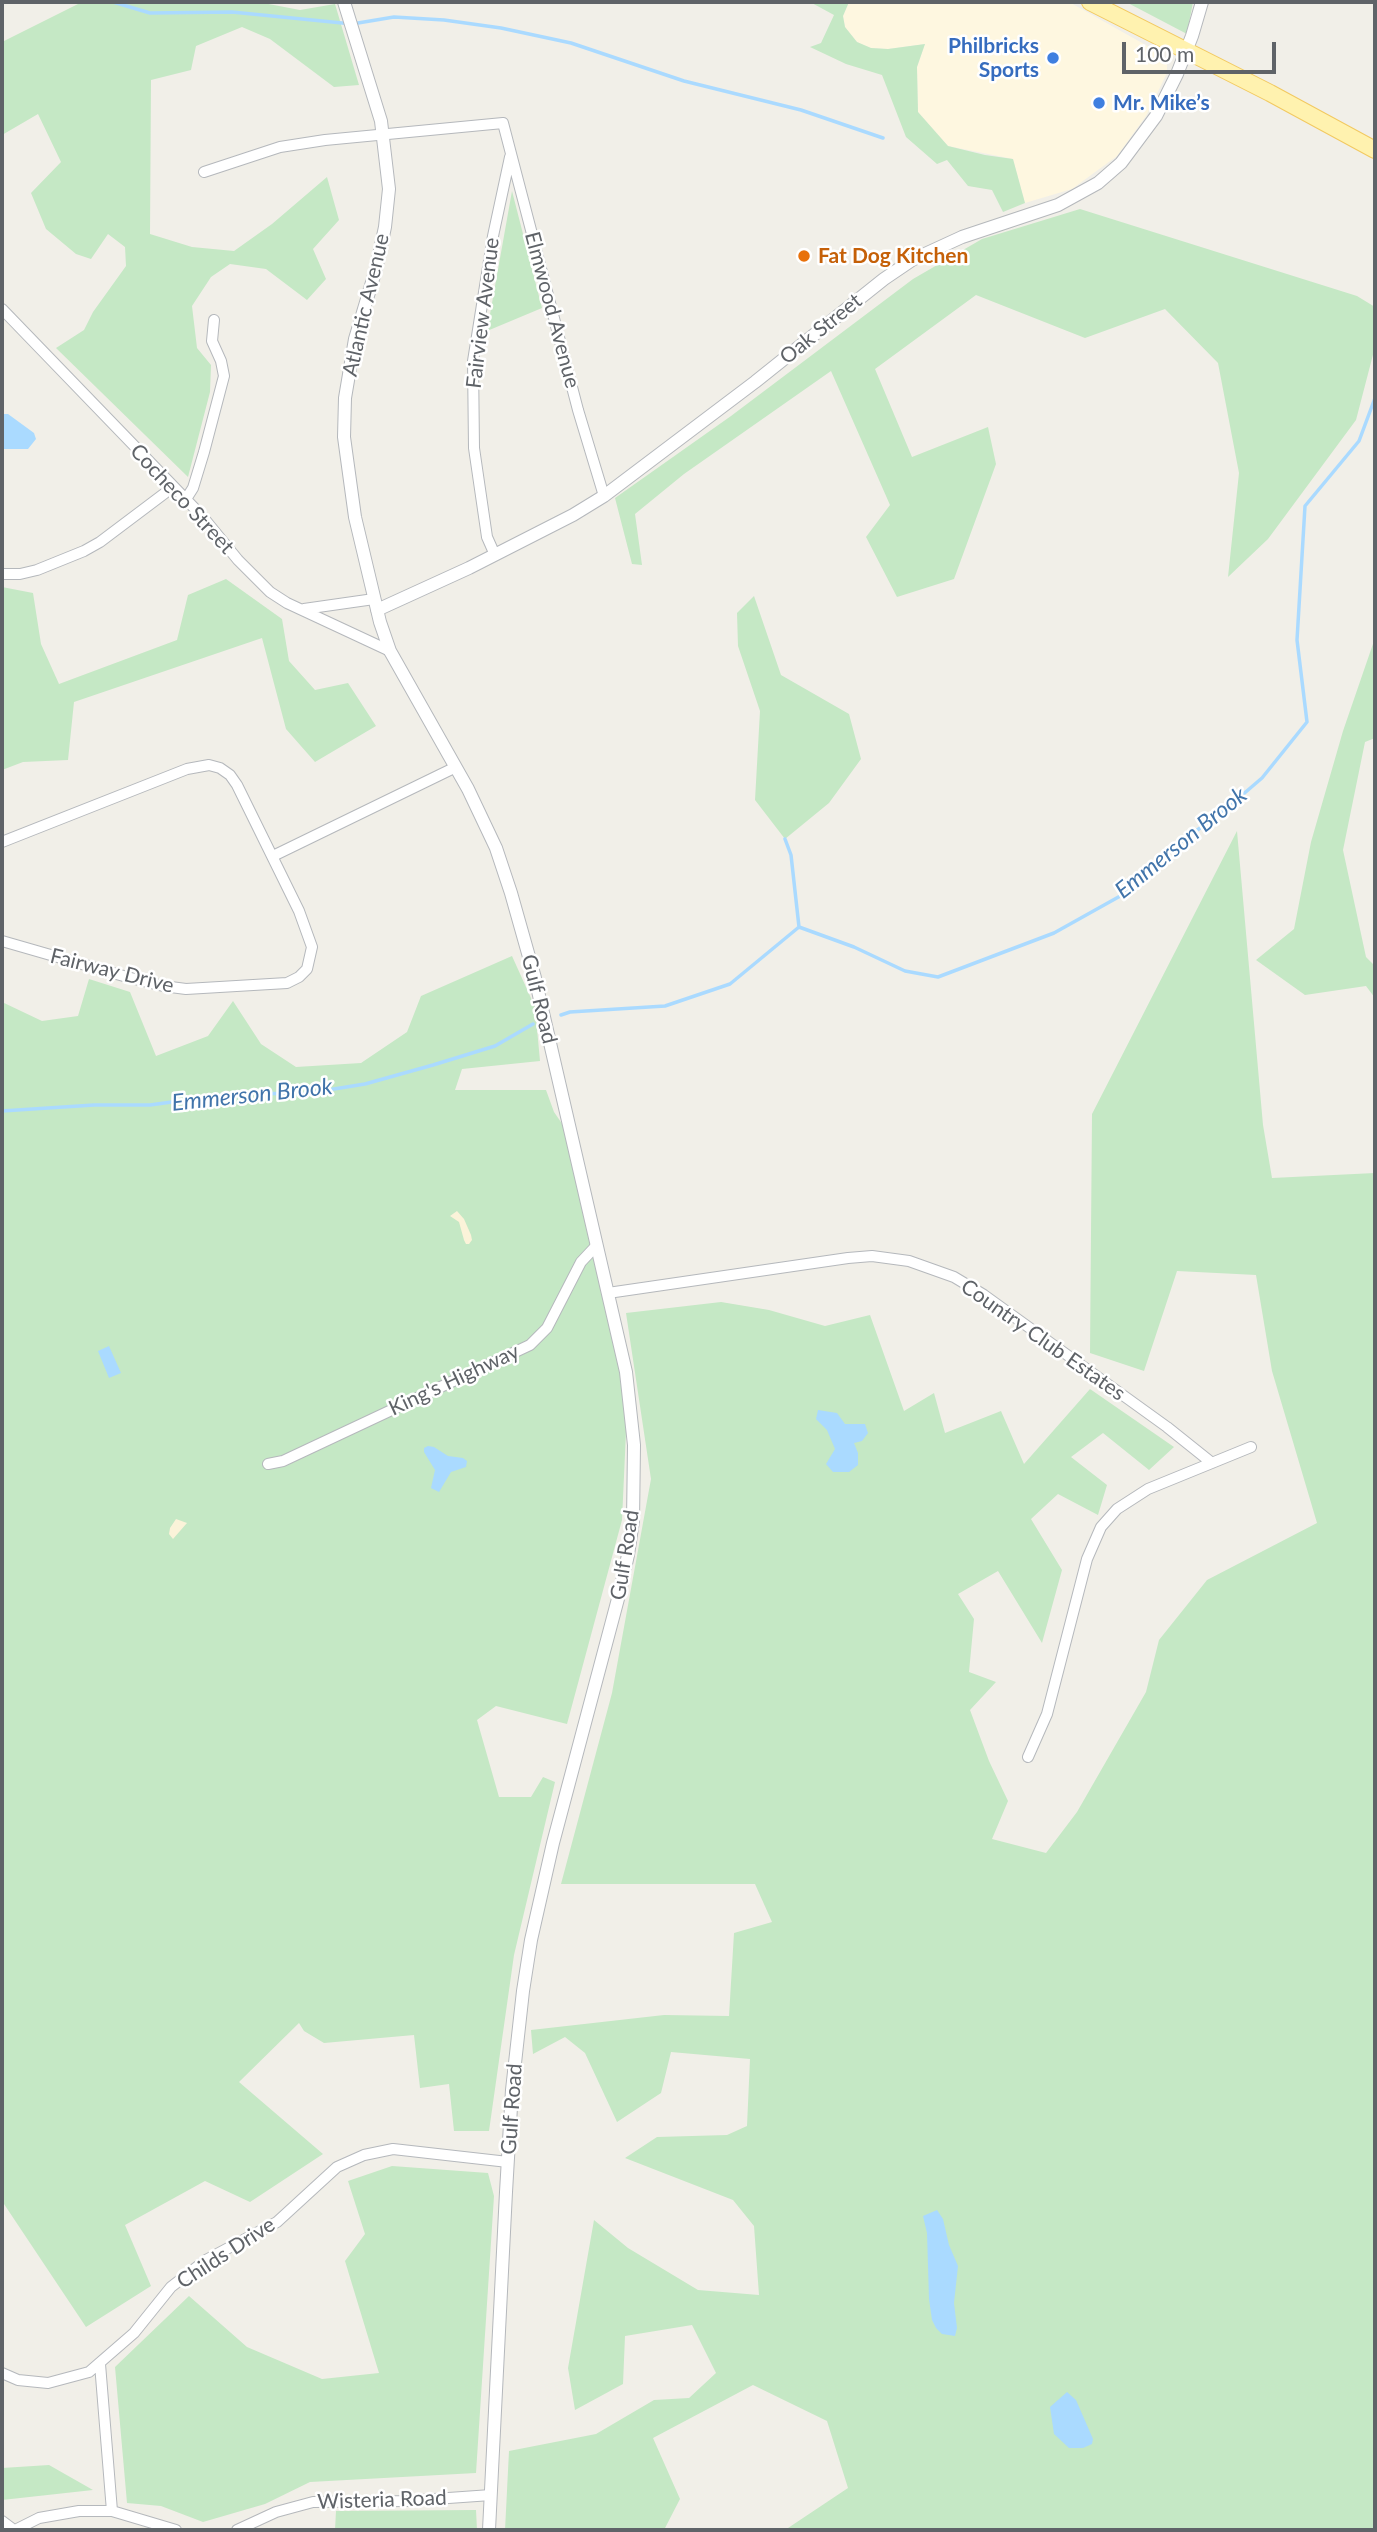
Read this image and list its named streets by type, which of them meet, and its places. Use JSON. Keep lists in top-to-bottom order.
{
  "streets": {
    "street": [
      "Atlantic Avenue",
      "Elmwood Avenue",
      "Fairview Avenue",
      "Oak Street",
      "Cocheco Street",
      "Fairway Drive",
      "Gulf Road",
      "Country Club Estates",
      "King's Highway",
      "Childs Drive",
      "Wisteria Road"
    ]
  },
  "crossings": [
    ["Atlantic Avenue", "Elmwood Avenue"],
    ["Atlantic Avenue", "Oak Street"],
    ["Atlantic Avenue", "Gulf Road"],
    ["Elmwood Avenue", "Fairview Avenue"],
    ["Elmwood Avenue", "Oak Street"],
    ["Fairview Avenue", "Oak Street"],
    ["Oak Street", "Gulf Road"],
    ["Cocheco Street", "Gulf Road"],
    ["Gulf Road", "Country Club Estates"],
    ["Gulf Road", "King's Highway"],
    ["Gulf Road", "Childs Drive"],
    ["Gulf Road", "Wisteria Road"]
  ],
  "water": ["Emmerson Brook"],
  "places": ["Philbricks Sports", "Mr. Mike’s", "Fat Dog Kitchen"],
  "scale_bar": "100 m"
}
